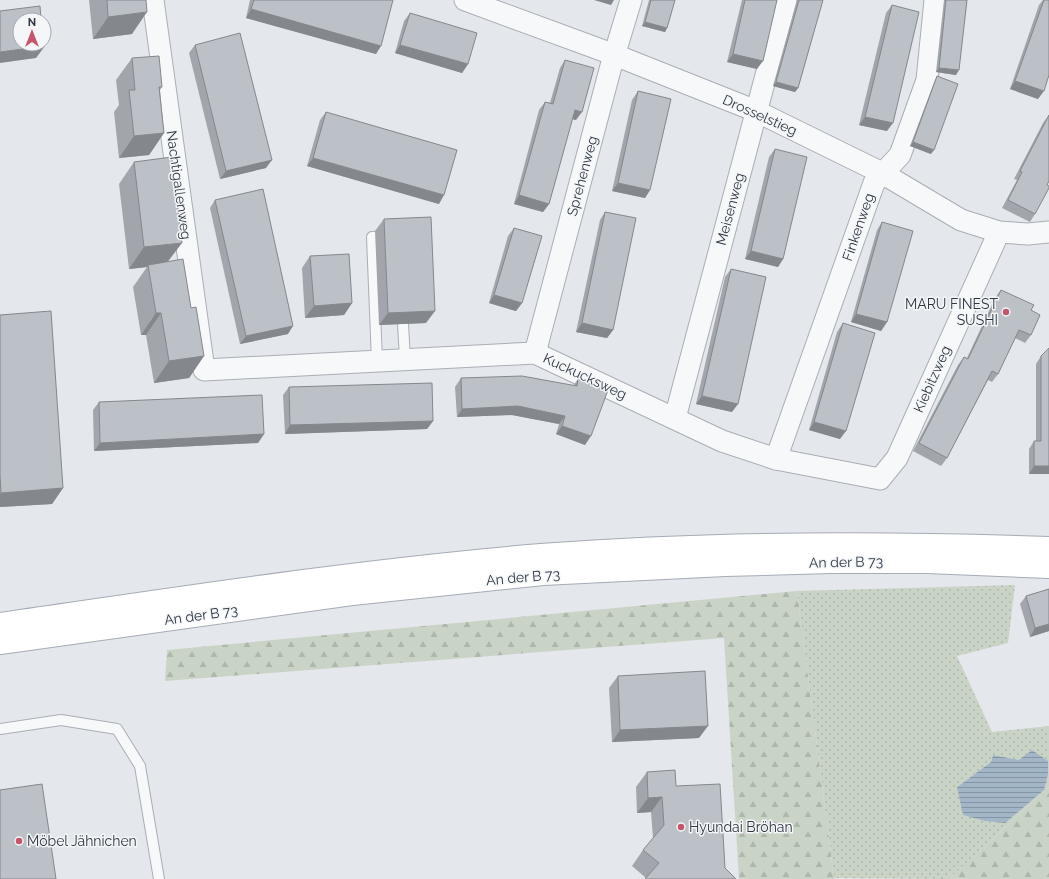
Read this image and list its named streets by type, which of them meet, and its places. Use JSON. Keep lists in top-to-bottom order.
{
  "streets": {
    "main road": ["An der B 73"],
    "street": [
      "Drosselstieg",
      "Sprehenweg",
      "Nachtigallenweg",
      "Meisenweg",
      "Finkenweg",
      "Kuckucksweg",
      "Kiebitzweg"
    ]
  },
  "crossings": [
    ["Drosselstieg", "Sprehenweg"],
    ["Drosselstieg", "Meisenweg"],
    ["Drosselstieg", "Finkenweg"],
    ["Drosselstieg", "Kiebitzweg"],
    ["Sprehenweg", "Kuckucksweg"],
    ["Nachtigallenweg", "Kuckucksweg"],
    ["Meisenweg", "Kuckucksweg"],
    ["Finkenweg", "Kuckucksweg"],
    ["Kuckucksweg", "Kiebitzweg"]
  ],
  "places": ["MARU FINEST SUSHI", "Hyundai Bröhan", "Möbel Jähnichen"],
  "north": "top"
}
